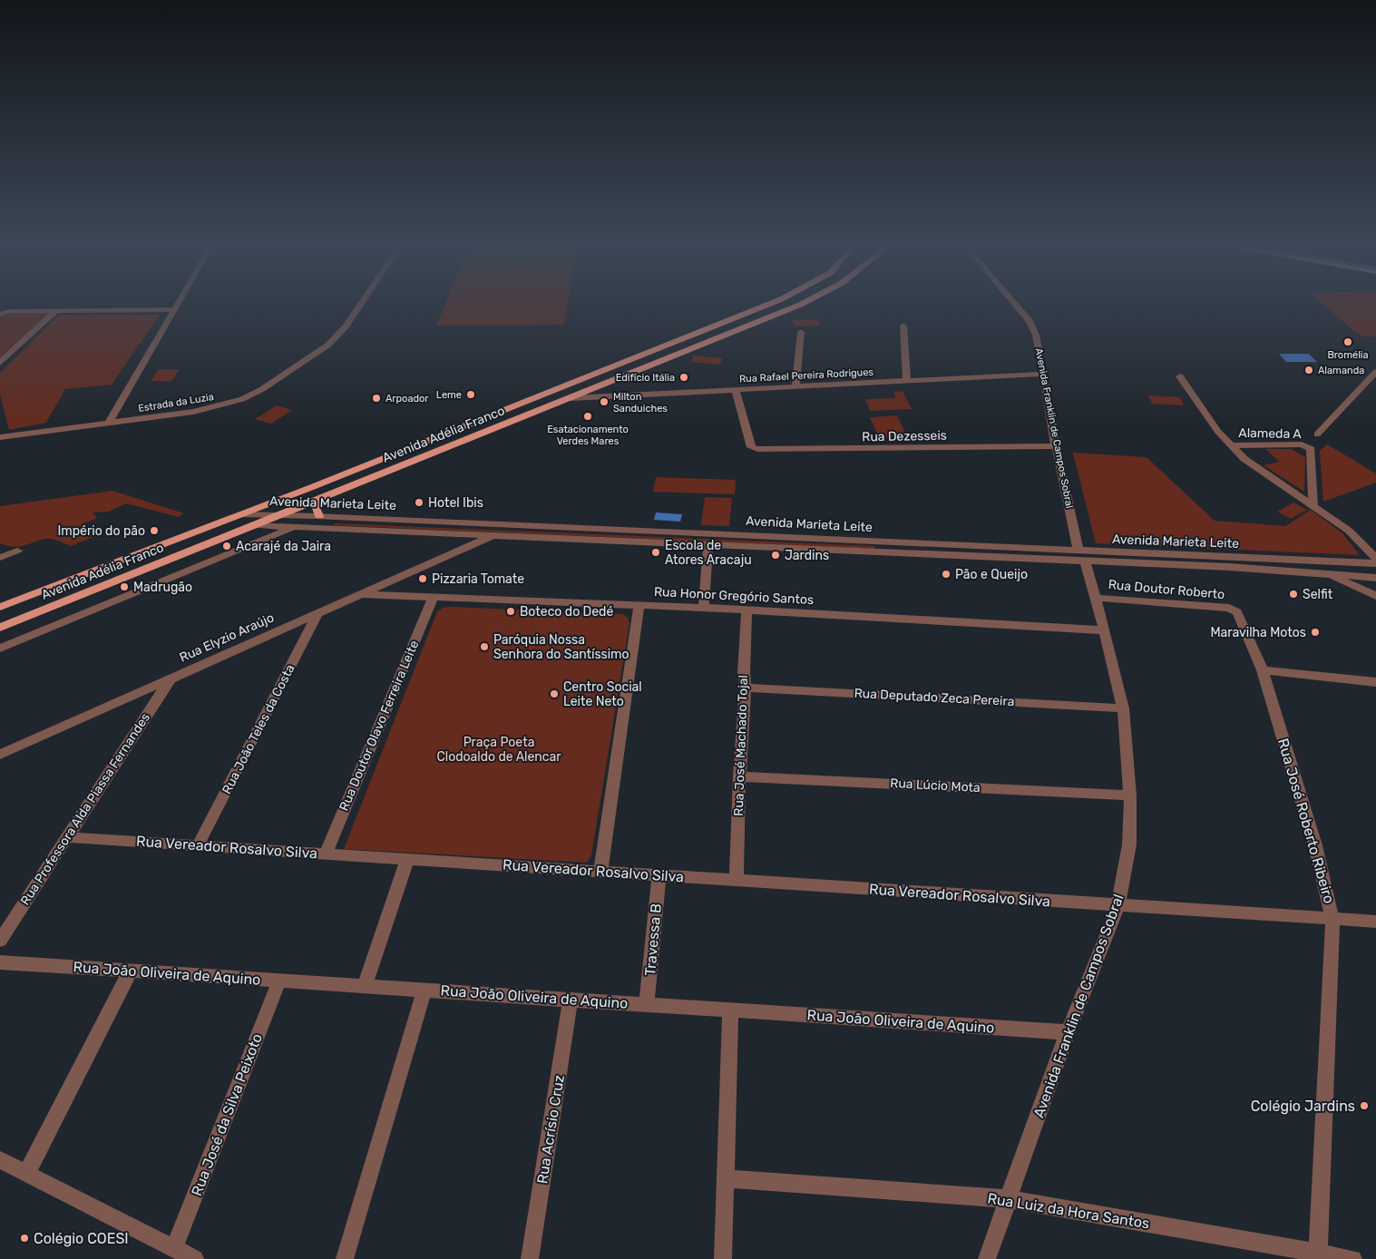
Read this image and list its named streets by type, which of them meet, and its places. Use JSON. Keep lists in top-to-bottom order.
{
  "streets": {
    "main road": ["Avenida Adélia Franco"],
    "street": [
      "Rua Rafael Pereira Rodrigues",
      "Estrada da Luzia",
      "Avenida Franklin de Campos Sobral",
      "Alameda A",
      "Rua Dezesseis",
      "Avenida Marieta Leite",
      "Rua Doutor Roberto",
      "Rua Honor Gregório Santos",
      "Rua Elyzio Araújo",
      "Rua Deputado Zeca Pereira",
      "Rua Doutor Olavo Ferreira Leite",
      "Rua João Teles da Costa",
      "Rua José Machado Tojal",
      "Rua Lúcio Mota",
      "Rua Professora Alda Piassa Fernandes",
      "Rua José Roberto Ribeiro",
      "Rua Vereador Rosalvo Silva",
      "Travessa B",
      "Rua João Oliveira de Aquino",
      "Rua José da Silva Peixoto",
      "Rua Acrísio Cruz",
      "Rua Luiz da Hora Santos"
    ]
  },
  "crossings": [
    ["Rua Rafael Pereira Rodrigues", "Avenida Franklin de Campos Sobral"],
    ["Rua Rafael Pereira Rodrigues", "Avenida Adélia Franco"],
    ["Rua Rafael Pereira Rodrigues", "Rua Dezesseis"],
    ["Avenida Franklin de Campos Sobral", "Rua Dezesseis"],
    ["Avenida Franklin de Campos Sobral", "Avenida Marieta Leite"],
    ["Avenida Franklin de Campos Sobral", "Rua Doutor Roberto"],
    ["Avenida Franklin de Campos Sobral", "Rua Honor Gregório Santos"],
    ["Avenida Franklin de Campos Sobral", "Rua Deputado Zeca Pereira"],
    ["Avenida Franklin de Campos Sobral", "Rua Lúcio Mota"],
    ["Avenida Franklin de Campos Sobral", "Rua Vereador Rosalvo Silva"],
    ["Avenida Franklin de Campos Sobral", "Rua João Oliveira de Aquino"],
    ["Avenida Franklin de Campos Sobral", "Rua Luiz da Hora Santos"],
    ["Avenida Adélia Franco", "Avenida Marieta Leite"],
    ["Avenida Marieta Leite", "Rua Elyzio Araújo"],
    ["Rua Doutor Roberto", "Rua José Roberto Ribeiro"],
    ["Rua Honor Gregório Santos", "Rua Elyzio Araújo"],
    ["Rua Honor Gregório Santos", "Rua Doutor Olavo Ferreira Leite"],
    ["Rua Honor Gregório Santos", "Rua José Machado Tojal"],
    ["Rua Elyzio Araújo", "Rua João Teles da Costa"],
    ["Rua Elyzio Araújo", "Rua Professora Alda Piassa Fernandes"],
    ["Rua Deputado Zeca Pereira", "Rua José Machado Tojal"],
    ["Rua Doutor Olavo Ferreira Leite", "Rua Vereador Rosalvo Silva"],
    ["Rua João Teles da Costa", "Rua Vereador Rosalvo Silva"],
    ["Rua José Machado Tojal", "Rua Lúcio Mota"],
    ["Rua José Machado Tojal", "Rua Vereador Rosalvo Silva"],
    ["Rua Professora Alda Piassa Fernandes", "Rua Vereador Rosalvo Silva"],
    ["Rua José Roberto Ribeiro", "Rua Vereador Rosalvo Silva"],
    ["Rua José Roberto Ribeiro", "Rua Luiz da Hora Santos"],
    ["Rua Vereador Rosalvo Silva", "Travessa B"],
    ["Travessa B", "Rua João Oliveira de Aquino"],
    ["Rua João Oliveira de Aquino", "Rua José da Silva Peixoto"],
    ["Rua João Oliveira de Aquino", "Rua Acrísio Cruz"]
  ],
  "parks": ["Praça Poeta Clodoaldo de Alencar"],
  "places": [
    "Bromélia",
    "Alamanda",
    "Edifício Itália",
    "Leme",
    "Arpoador",
    "Milton Sanduiches",
    "Esatacionamento Verdes Mares",
    "Hotel Ibis",
    "Império do pão",
    "Acarajé da Jaira",
    "Escola de Atores Aracaju",
    "Jardins",
    "Pão e Queijo",
    "Pizzaria Tomate",
    "Madrugão",
    "Selfit",
    "Boteco do Dedé",
    "Maravilha Motos",
    "Paróquia Nossa Senhora do Santíssimo",
    "Centro Social Leite Neto",
    "Colégio Jardins",
    "Colégio COESI"
  ]
}
